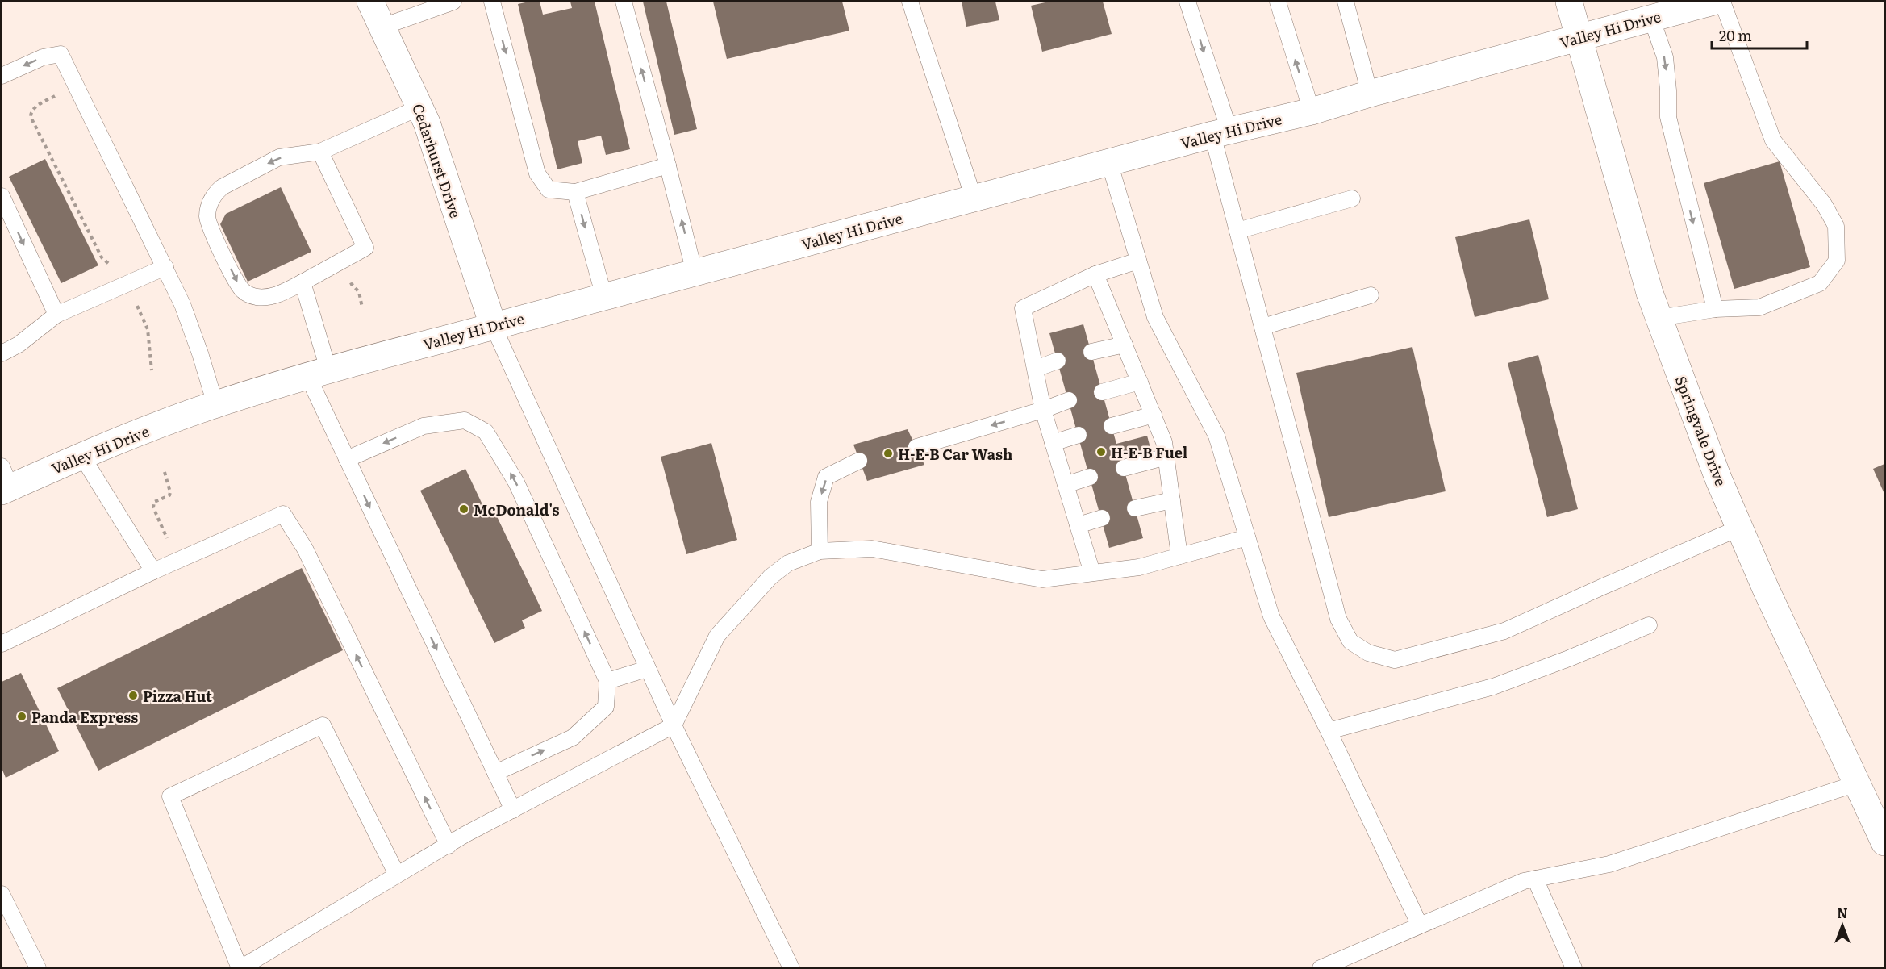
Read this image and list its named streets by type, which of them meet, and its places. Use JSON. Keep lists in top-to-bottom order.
{
  "streets": {
    "street": ["Valley Hi Drive", "Cedarhurst Drive", "Springvale Drive"]
  },
  "crossings": [
    ["Valley Hi Drive", "Cedarhurst Drive"],
    ["Valley Hi Drive", "Springvale Drive"]
  ],
  "places": [
    "H-E-B Fuel",
    "H-E-B Car Wash",
    "McDonald's",
    "Pizza Hut",
    "Panda Express"
  ],
  "scale_bar": "20 m",
  "north": "top"
}
